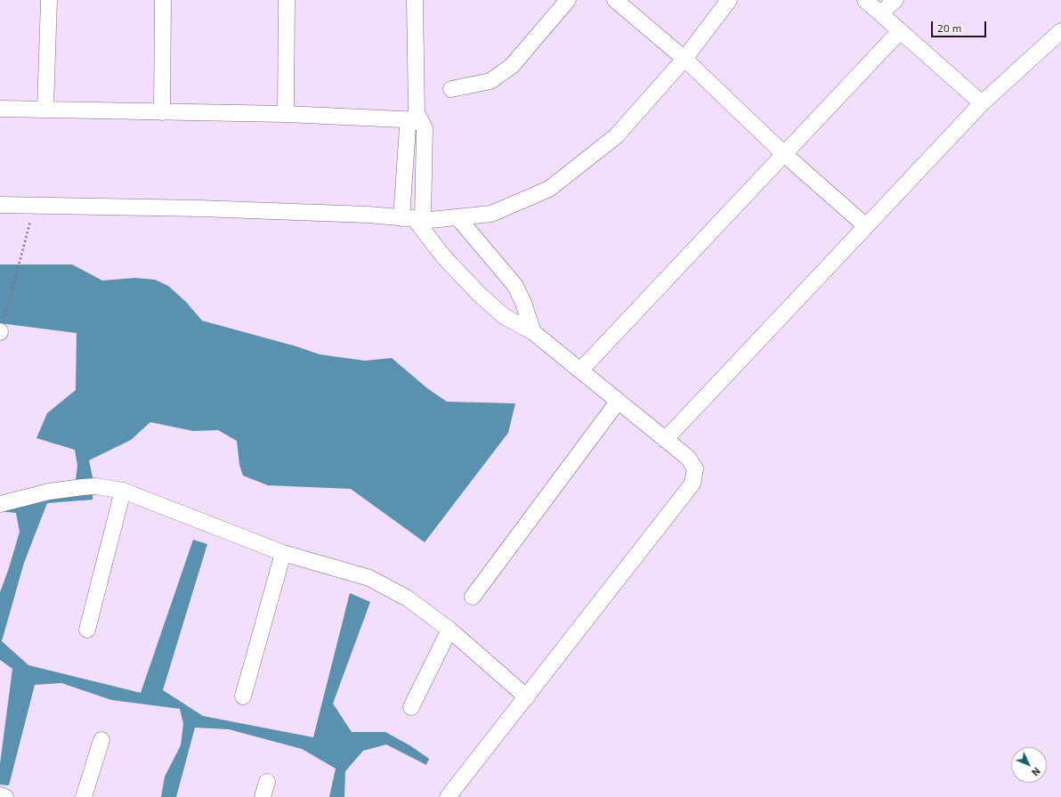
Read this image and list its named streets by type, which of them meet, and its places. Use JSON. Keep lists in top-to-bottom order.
{
  "scale_bar": "20 m",
  "north": "bottom right"
}
